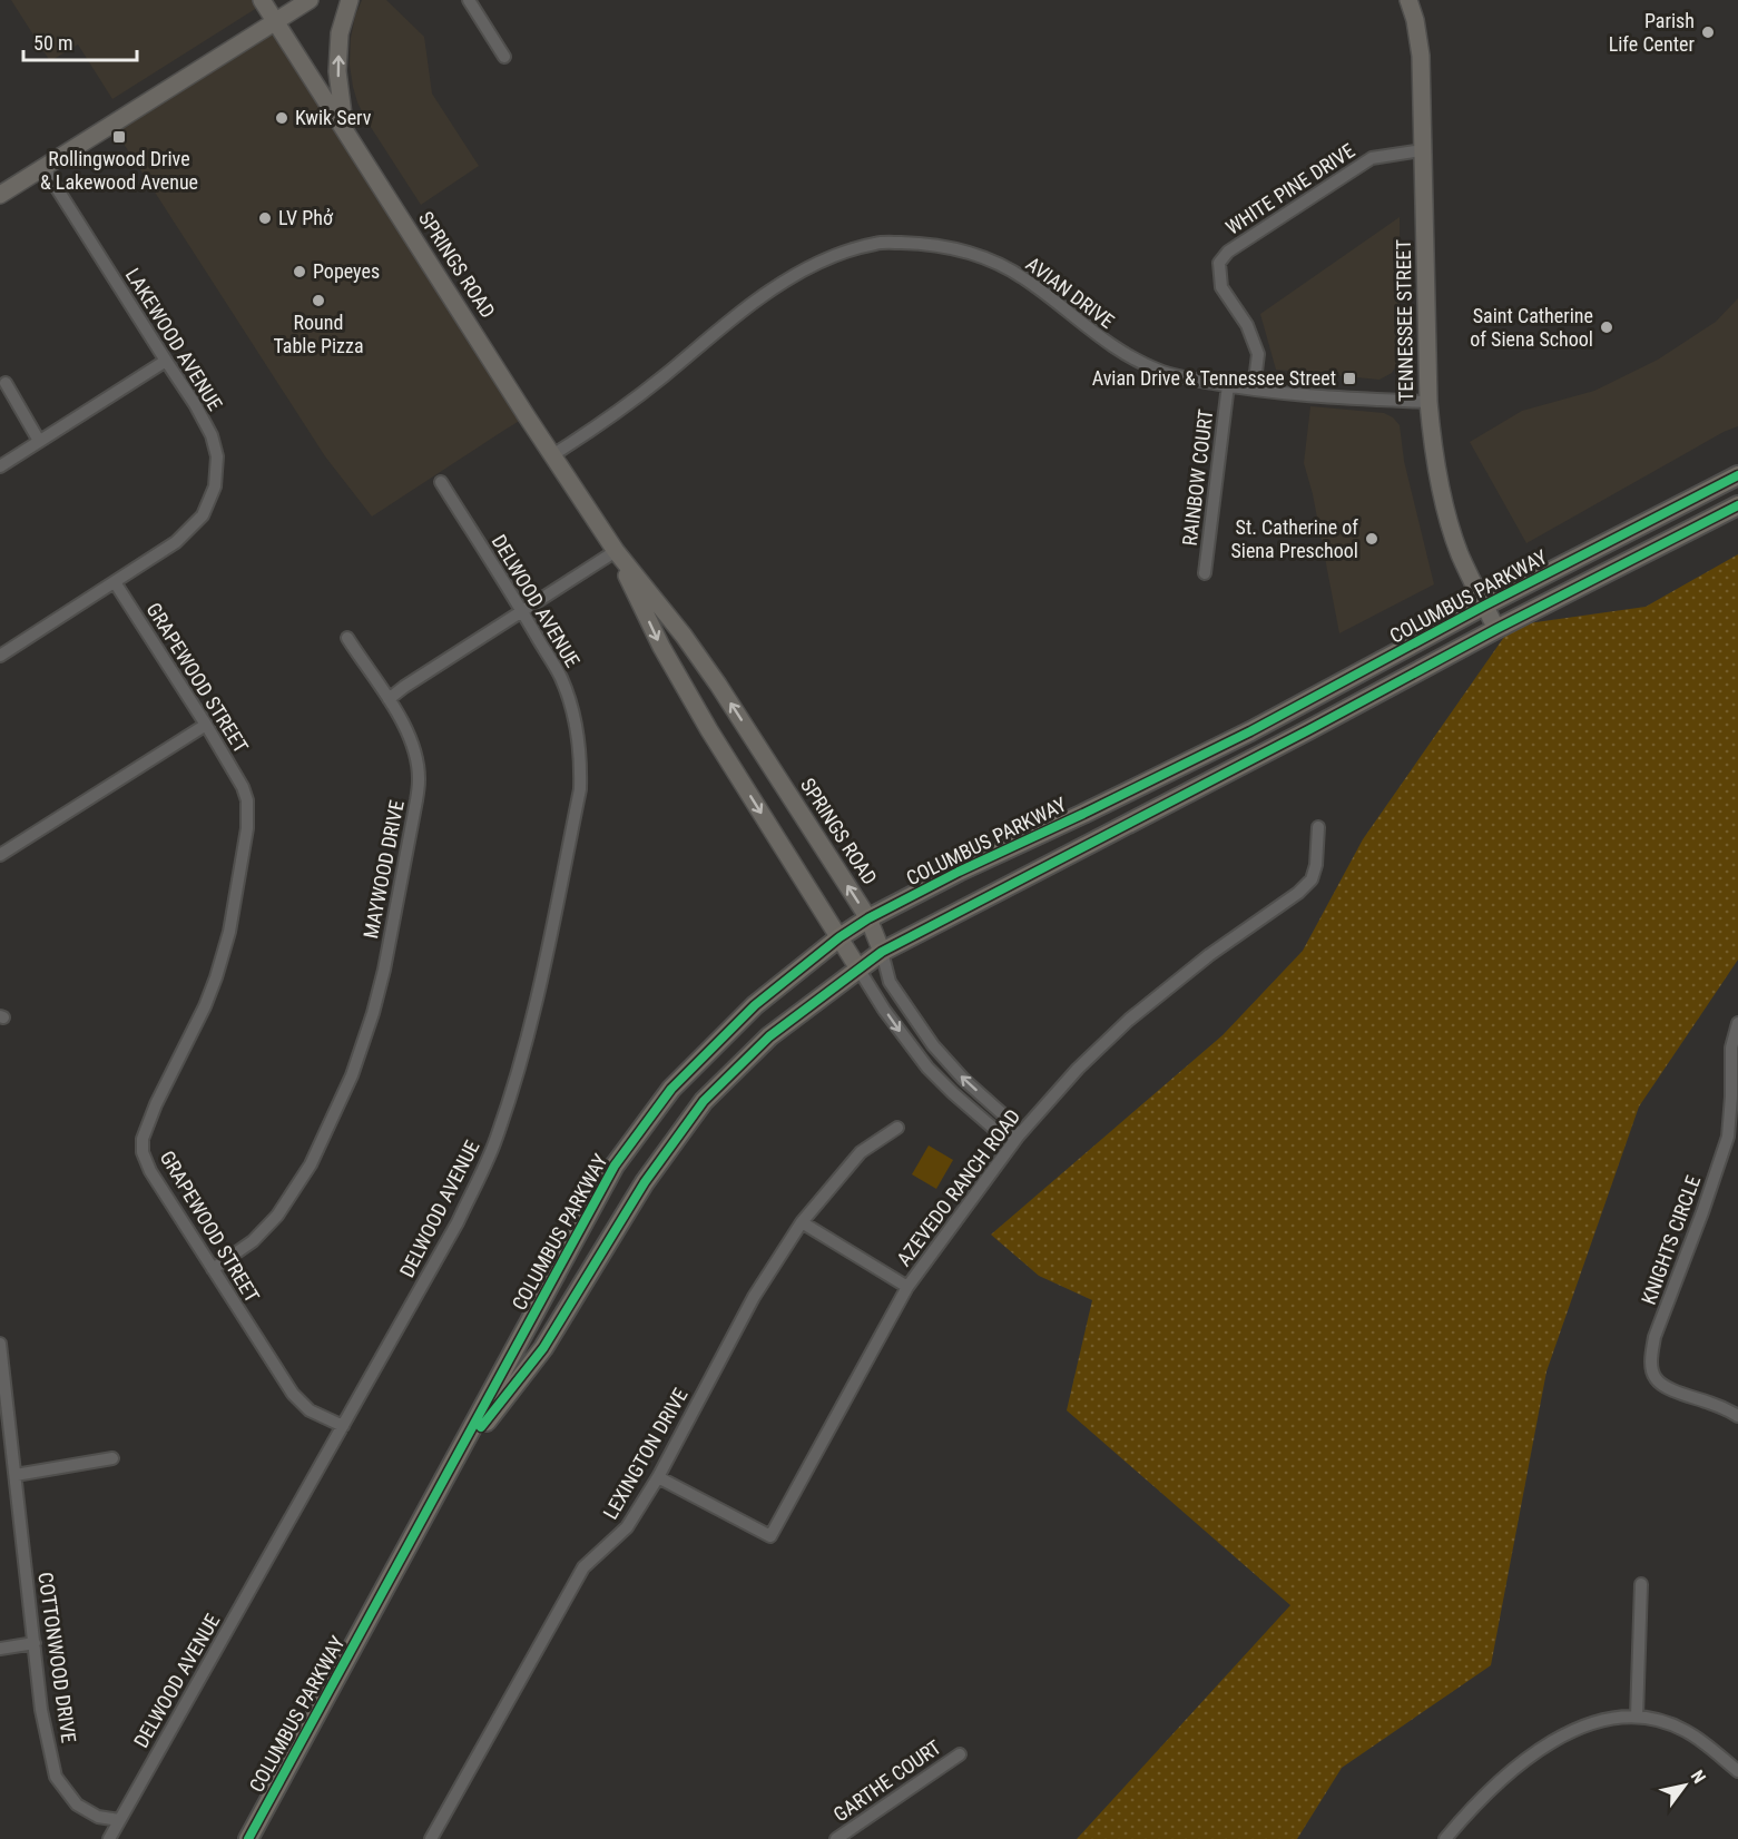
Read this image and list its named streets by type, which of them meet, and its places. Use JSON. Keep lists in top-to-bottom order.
{
  "streets": {
    "main road": ["SPRINGS ROAD", "TENNESSEE STREET", "COLUMBUS PARKWAY"],
    "street": [
      "WHITE PINE DRIVE",
      "AVIAN DRIVE",
      "LAKEWOOD AVENUE",
      "RAINBOW COURT",
      "DELWOOD AVENUE",
      "GRAPEWOOD STREET",
      "MAYWOOD DRIVE",
      "AZEVEDO RANCH ROAD",
      "KNIGHTS CIRCLE",
      "LEXINGTON DRIVE",
      "COTTONWOOD DRIVE",
      "GARTHE COURT"
    ]
  },
  "crossings": [
    ["WHITE PINE DRIVE", "AVIAN DRIVE"],
    ["WHITE PINE DRIVE", "TENNESSEE STREET"],
    ["SPRINGS ROAD", "AVIAN DRIVE"],
    ["SPRINGS ROAD", "COLUMBUS PARKWAY"],
    ["SPRINGS ROAD", "AZEVEDO RANCH ROAD"],
    ["AVIAN DRIVE", "TENNESSEE STREET"],
    ["AVIAN DRIVE", "RAINBOW COURT"],
    ["TENNESSEE STREET", "COLUMBUS PARKWAY"],
    ["LAKEWOOD AVENUE", "GRAPEWOOD STREET"],
    ["DELWOOD AVENUE", "GRAPEWOOD STREET"],
    ["DELWOOD AVENUE", "COTTONWOOD DRIVE"],
    ["GRAPEWOOD STREET", "MAYWOOD DRIVE"],
    ["AZEVEDO RANCH ROAD", "LEXINGTON DRIVE"]
  ],
  "places": {
    "other": [
      "Parish Life Center",
      "Kwik Serv",
      "LV Phở",
      "Popeyes",
      "Round Table Pizza",
      "Saint Catherine of Siena School",
      "St. Catherine of Siena Preschool"
    ],
    "transit": ["Rollingwood Drive & Lakewood Avenue", "Avian Drive & Tennessee Street"]
  },
  "scale_bar": "50 m",
  "north": "top right"
}
